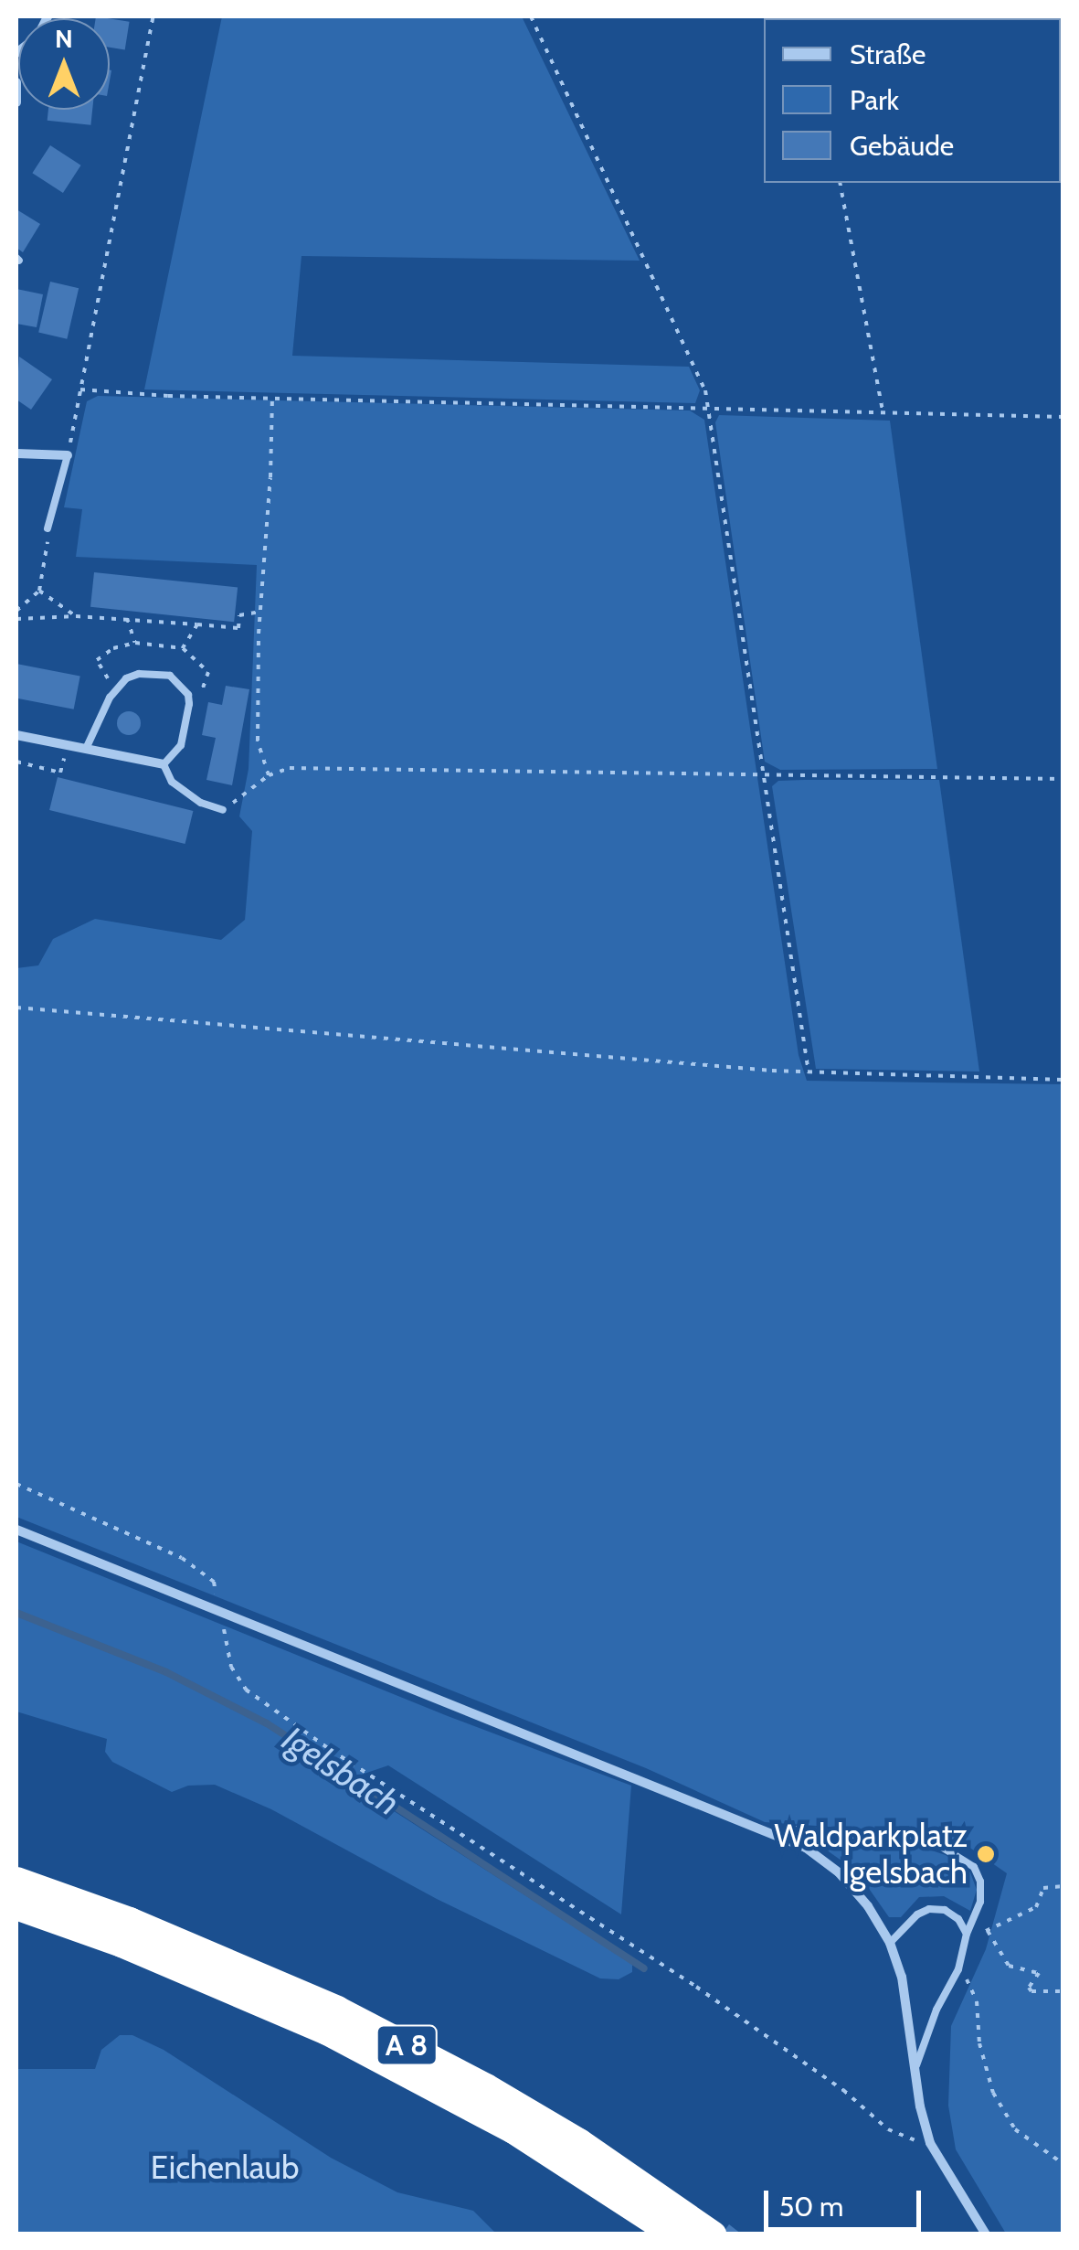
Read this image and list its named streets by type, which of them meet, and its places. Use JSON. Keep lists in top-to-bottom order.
{
  "streets": {
    "highway": ["A 8"]
  },
  "water": ["Igelsbach"],
  "parks": ["Eichenlaub"],
  "places": ["Waldparkplatz Igelsbach"],
  "legend": ["Straße", "Park", "Gebäude"],
  "scale_bar": "50 m",
  "north": "top"
}
